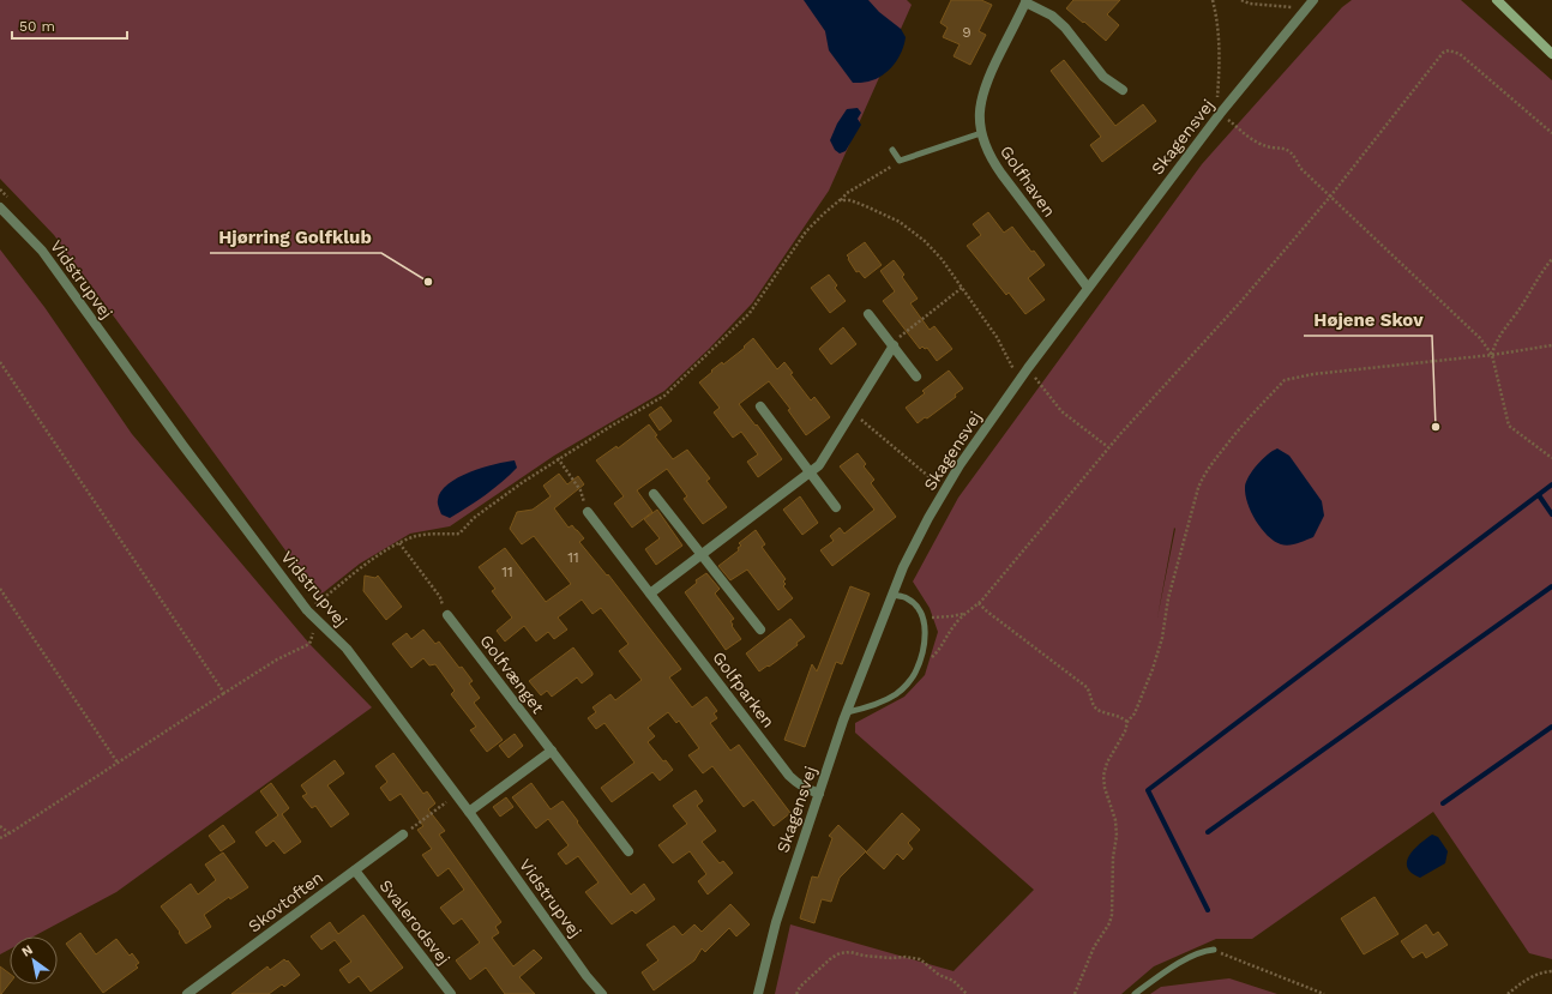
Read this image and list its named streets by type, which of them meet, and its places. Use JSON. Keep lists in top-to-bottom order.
{
  "streets": {
    "street": [
      "Skagensvej",
      "Golfhaven",
      "Vidstrupvej",
      "Golfvænget",
      "Golfparken",
      "Skovtoften",
      "Svalerodsvej"
    ]
  },
  "crossings": [
    ["Skagensvej", "Golfhaven"],
    ["Skagensvej", "Golfparken"],
    ["Skovtoften", "Svalerodsvej"]
  ],
  "places": ["Hjørring Golfklub", "Højene Skov"],
  "house_numbers": ["9", "11", "11"],
  "scale_bar": "50 m",
  "north": "top left"
}
